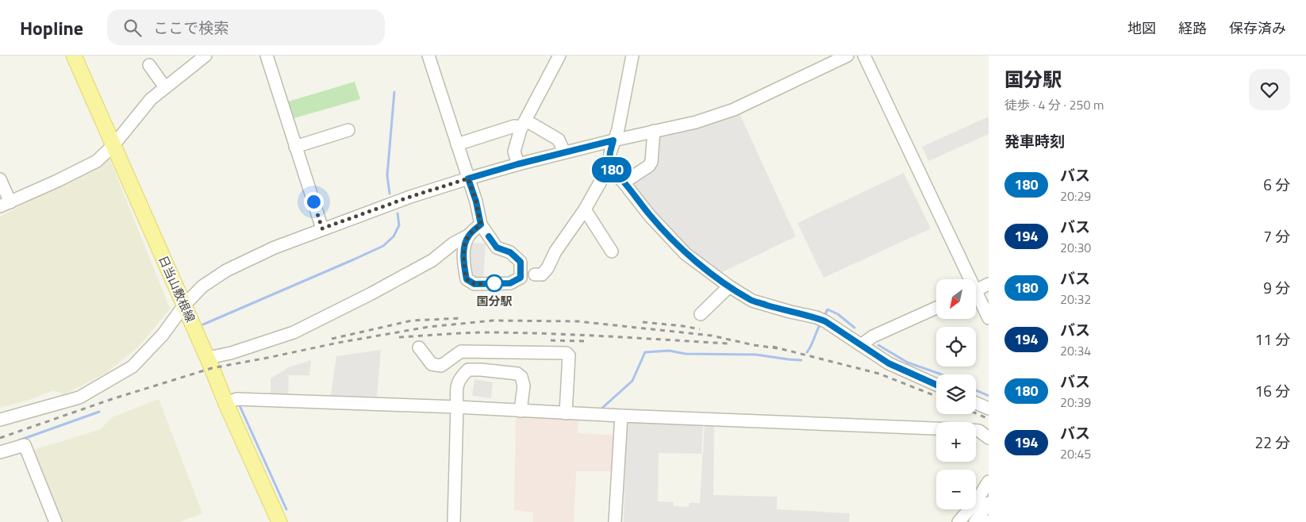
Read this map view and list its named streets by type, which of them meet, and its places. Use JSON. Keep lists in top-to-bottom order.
{
  "streets": {
    "main road": ["日当山敷根線"]
  },
  "places": ["国分駅"],
  "lines": ["bus line 180"],
  "north": "bottom left",
  "page": {
    "header": "Hopline",
    "search": "ここで検索",
    "nav": ["地図", "経路", "保存済み"],
    "on_map": "180",
    "heading": [
      ["国分駅", "徒歩 · 4 分 · 250 m"],
      "発車時刻"
    ],
    "list": [
      {
        "mark": "180",
        "name": "バス",
        "note": "20:29",
        "value": "6 分"
      },
      {
        "mark": "194",
        "name": "バス",
        "note": "20:30",
        "value": "7 分"
      },
      {
        "mark": "180",
        "name": "バス",
        "note": "20:32",
        "value": "9 分"
      },
      {
        "mark": "194",
        "name": "バス",
        "note": "20:34",
        "value": "11 分"
      },
      {
        "mark": "180",
        "name": "バス",
        "note": "20:39",
        "value": "16 分"
      },
      {
        "mark": "194",
        "name": "バス",
        "note": "20:45",
        "value": "22 分"
      }
    ],
    "map_buttons": ["+", "−"]
  }
}
